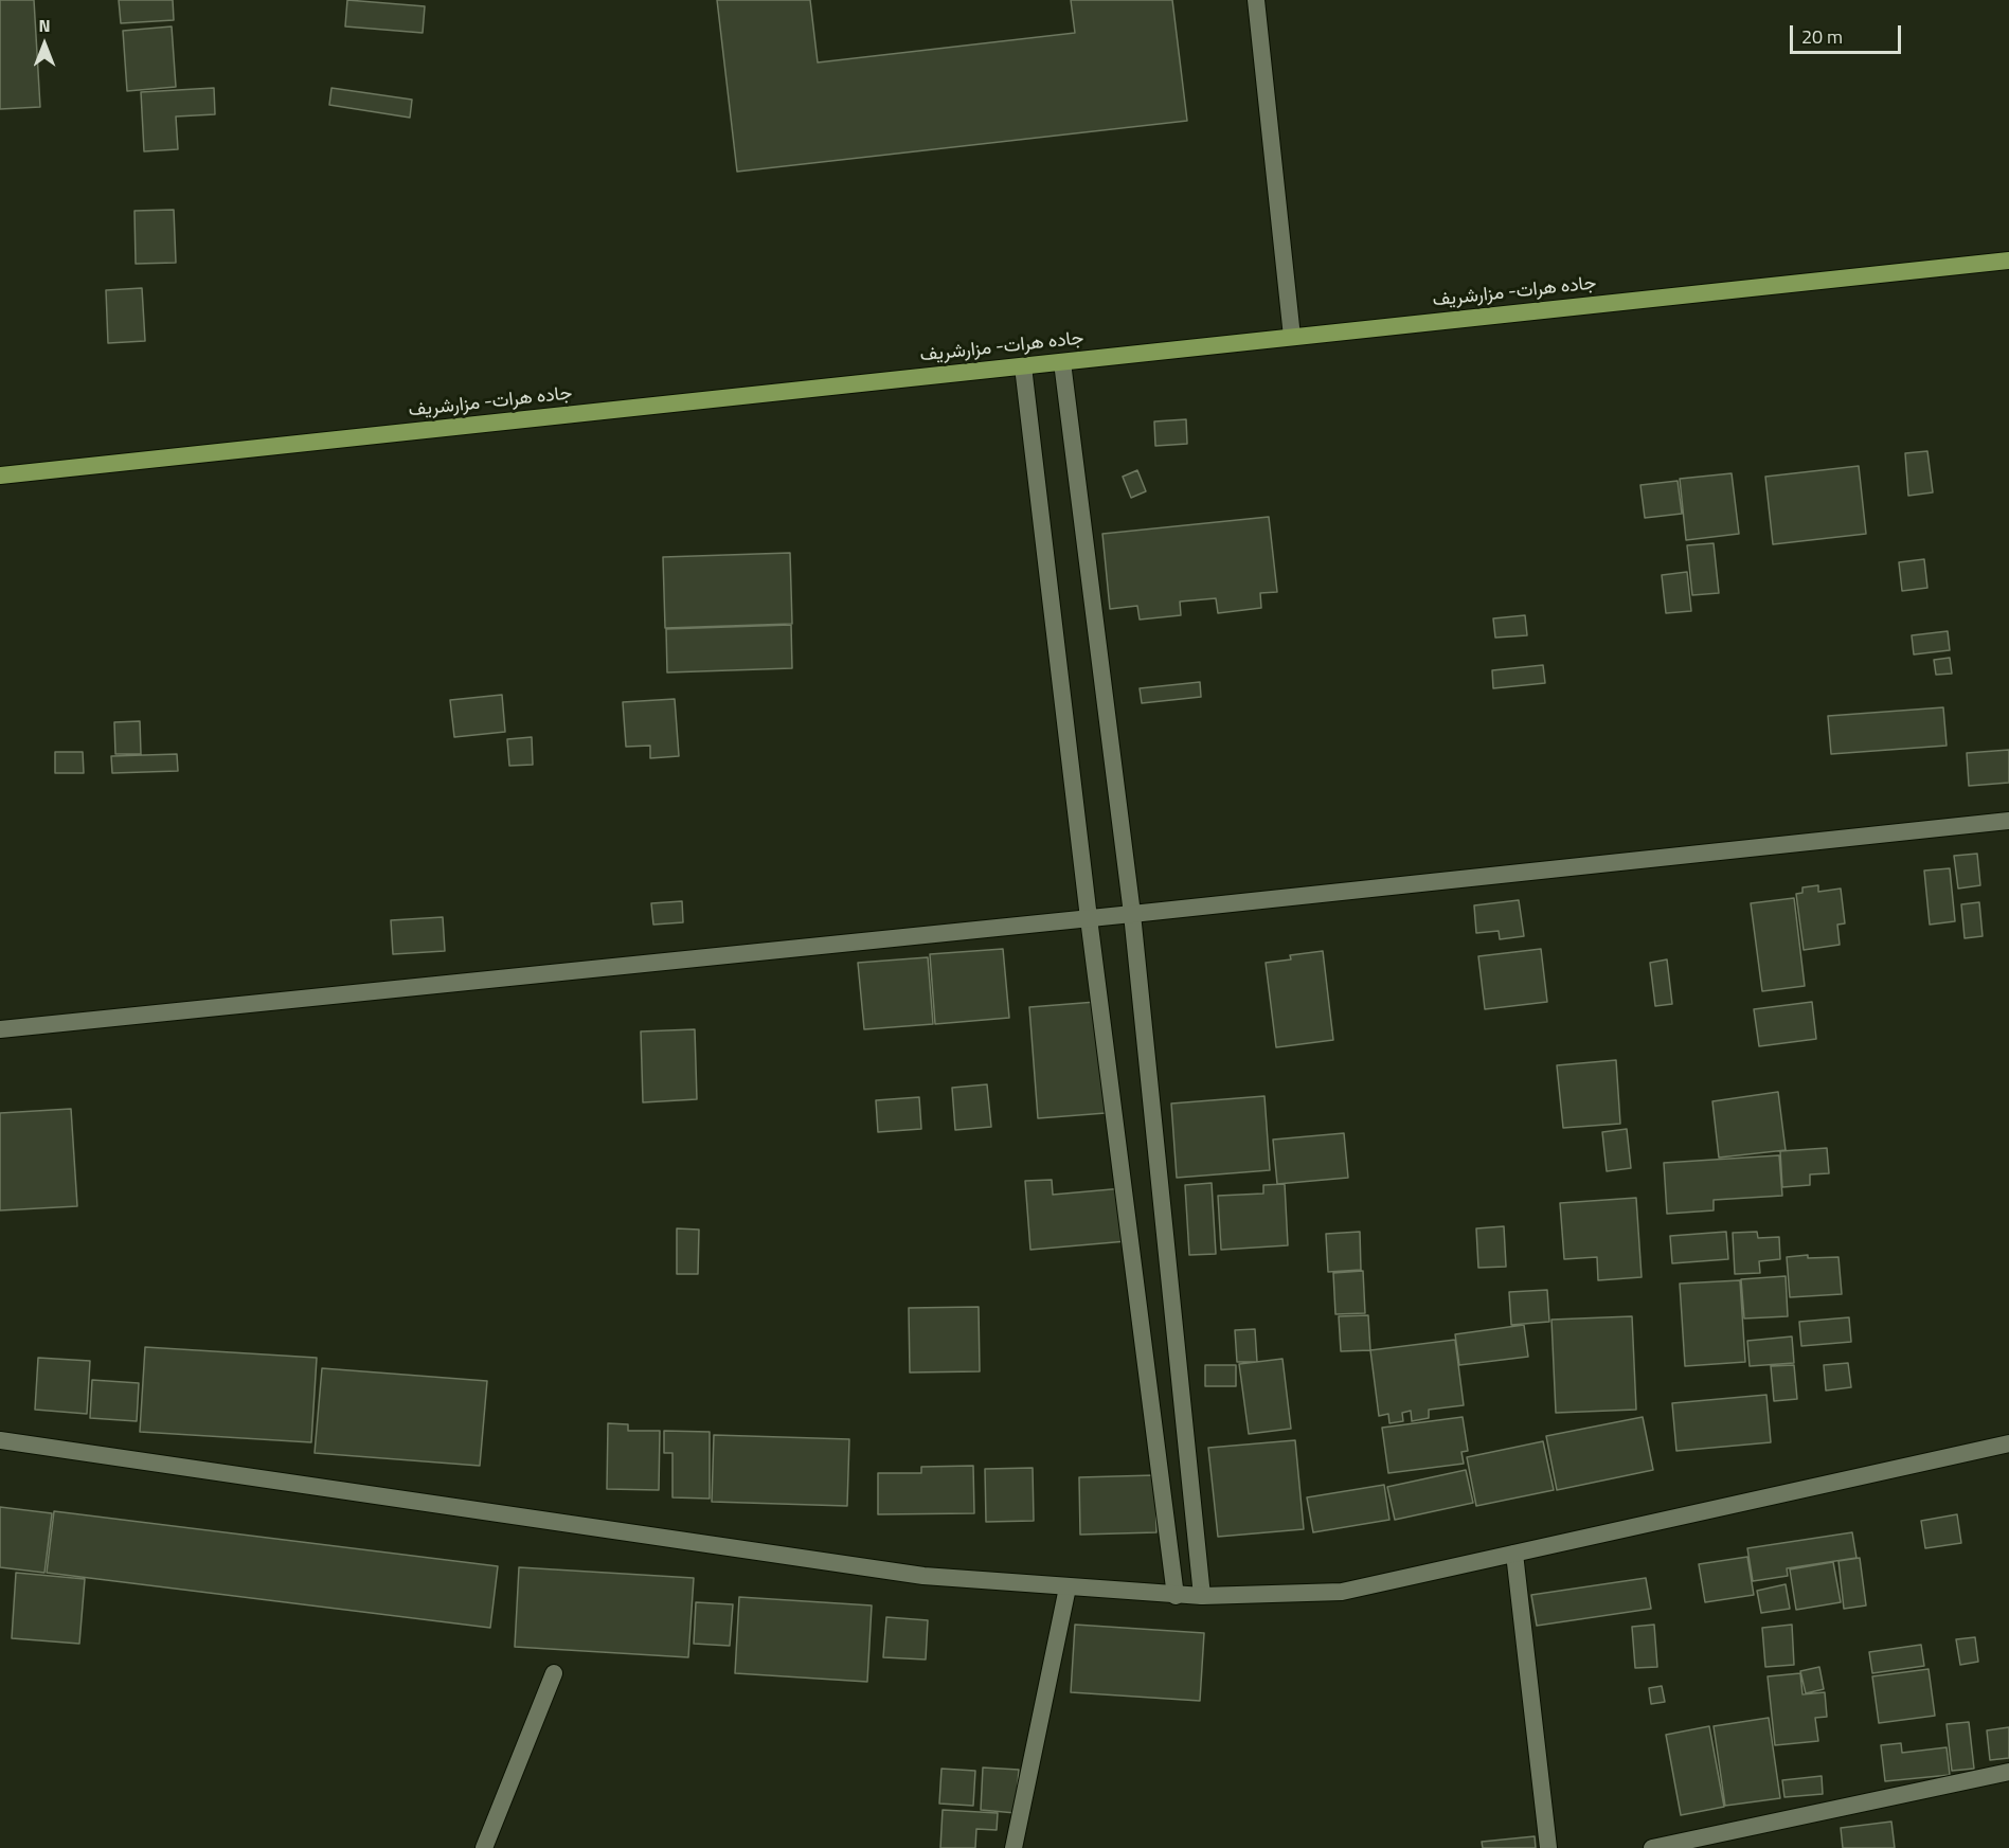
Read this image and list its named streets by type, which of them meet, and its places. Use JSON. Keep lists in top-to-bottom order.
{
  "streets": {
    "highway": ["جاده هرات- مزارشریف"]
  },
  "scale_bar": "20 m",
  "north": "top"
}
